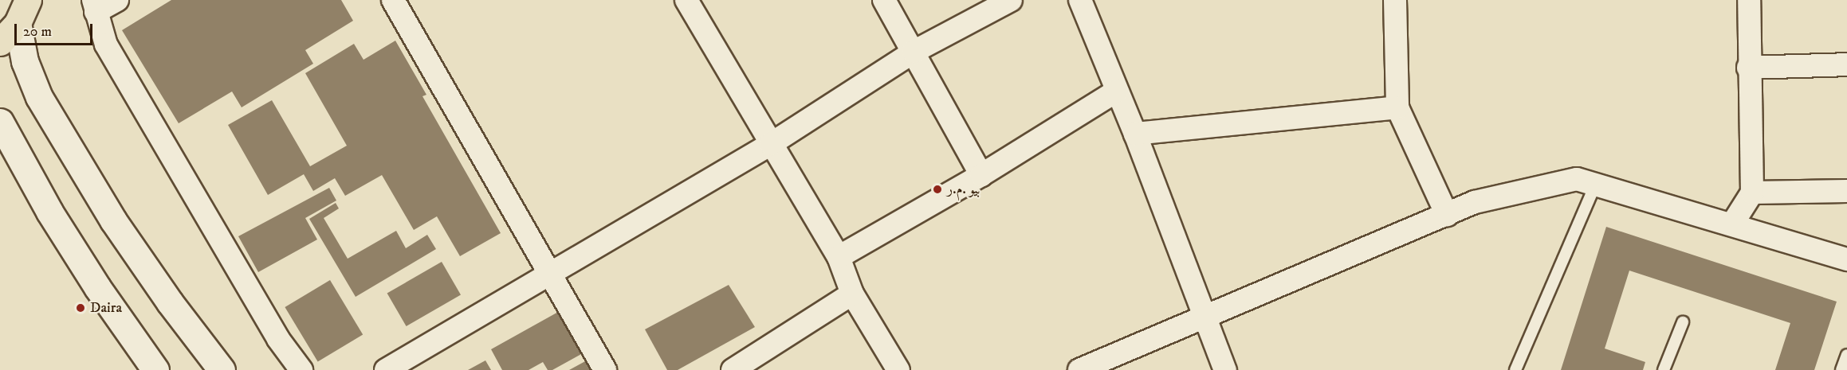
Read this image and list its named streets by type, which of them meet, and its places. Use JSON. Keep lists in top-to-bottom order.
{
  "places": ["بيو .م.ر", "Daira"],
  "scale_bar": "20 m"
}
